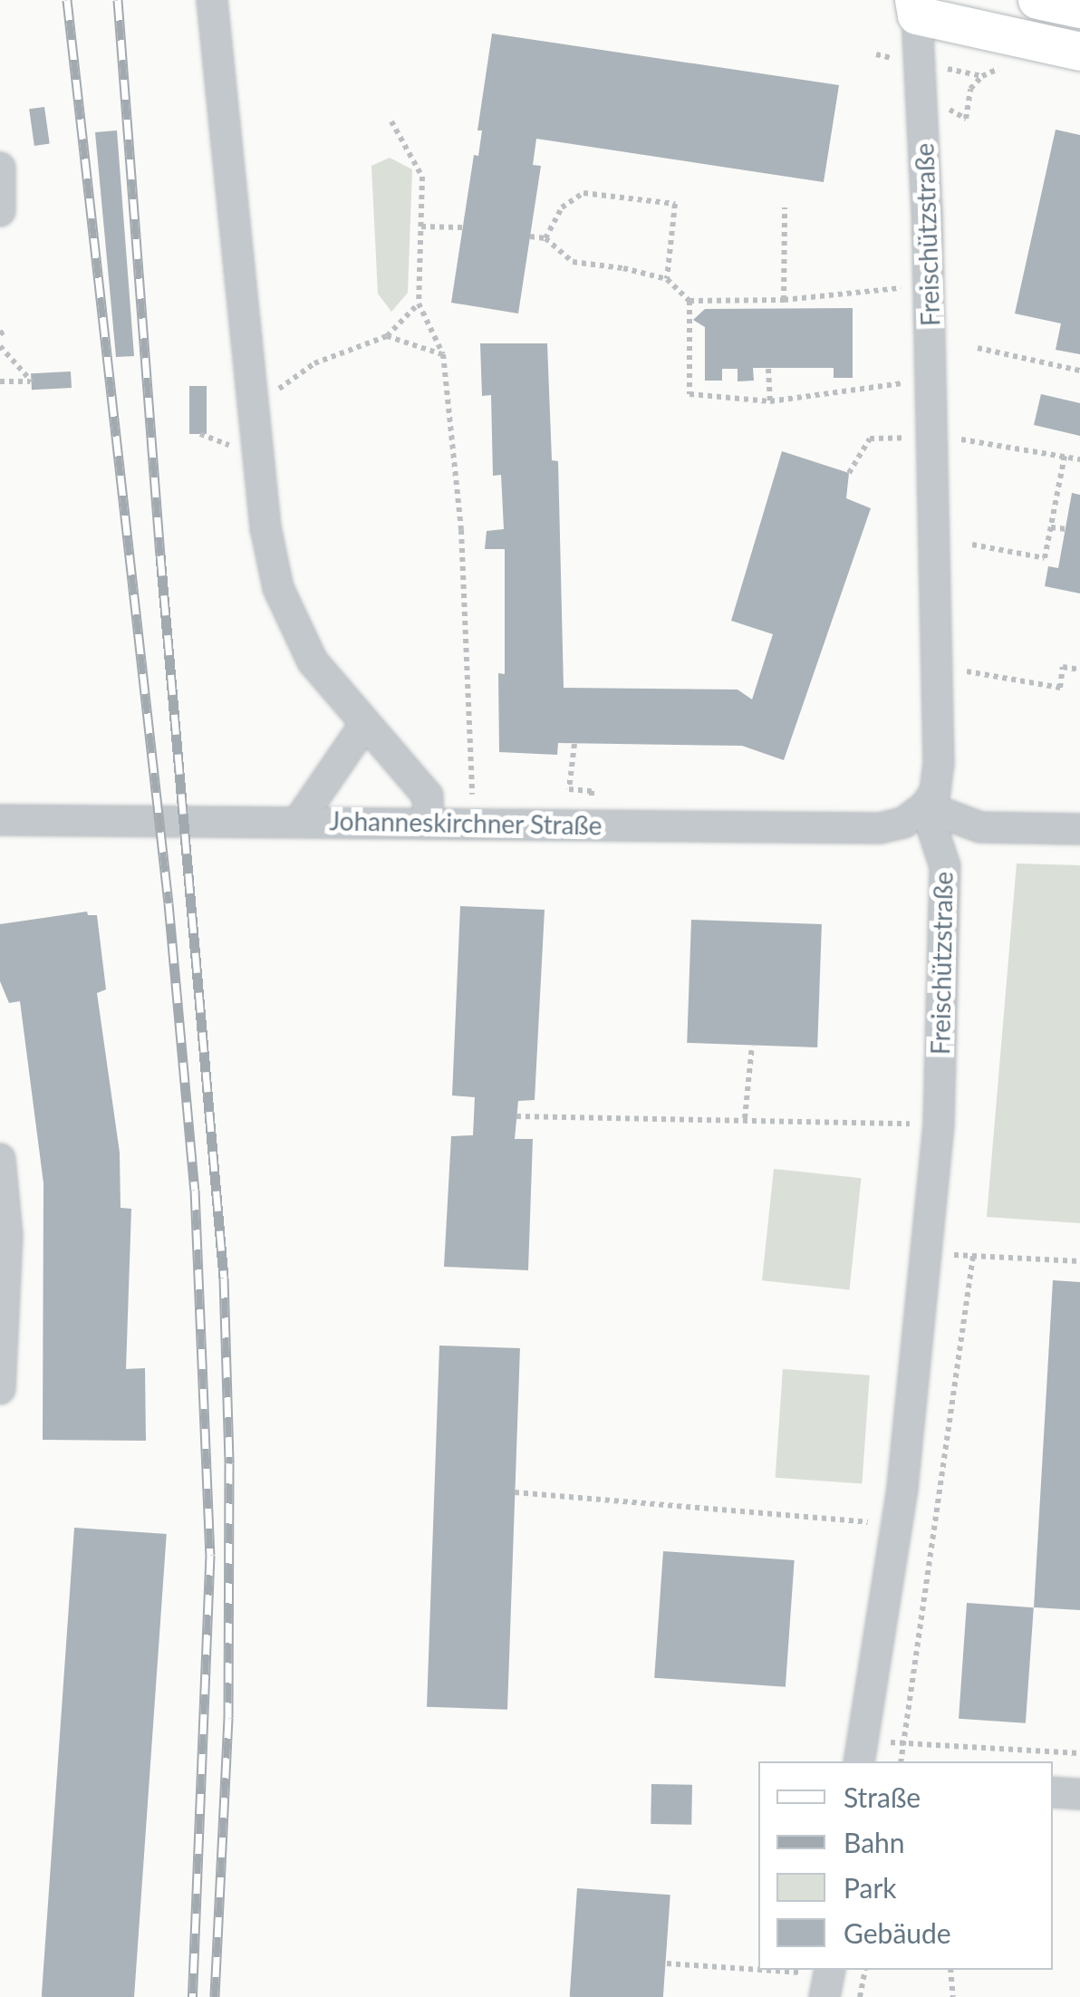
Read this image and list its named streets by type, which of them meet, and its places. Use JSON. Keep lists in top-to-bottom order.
{
  "streets": {
    "street": ["Freischützstraße", "Johanneskirchner Straße"]
  },
  "crossings": [
    ["Freischützstraße", "Johanneskirchner Straße"]
  ],
  "legend": [
    "Straße",
    "Bahn",
    "Park",
    "Gebäude"
  ]
}
